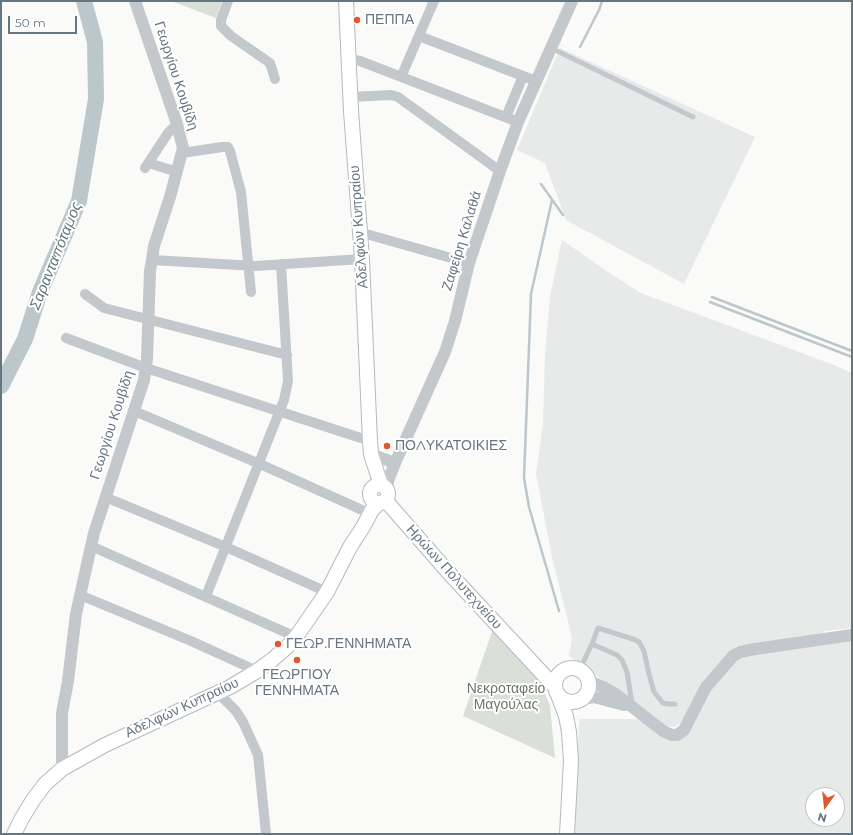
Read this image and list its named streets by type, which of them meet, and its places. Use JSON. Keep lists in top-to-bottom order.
{
  "streets": {
    "main road": ["Αδελφών Κυπραίου", "Ηρώων Πολυτεχνείου"],
    "street": ["Γεωργίου Κουβίδη", "Ζαφείρη Καλαθά"]
  },
  "crossings": [
    ["Γεωργίου Κουβίδη", "Αδελφών Κυπραίου"],
    ["Αδελφών Κυπραίου", "Ζαφείρη Καλαθά"],
    ["Αδελφών Κυπραίου", "Ηρώων Πολυτεχνείου"],
    ["Ζαφείρη Καλαθά", "Ηρώων Πολυτεχνείου"]
  ],
  "water": ["Σαρανταπόταμος"],
  "parks": ["Νεκροταφείο Μαγούλας"],
  "places": [
    "ΠΕΠΠΑ",
    "ΠΟΛΥΚΑΤΟΙΚΙΕΣ",
    "ΓΕΩΡ.ΓΕΝΝΗΜΑΤΑ",
    "ΓΕΩΡΓΙΟΥ ΓΕΝΝΗΜΑΤΑ"
  ],
  "scale_bar": "50 m",
  "north": "bottom"
}
